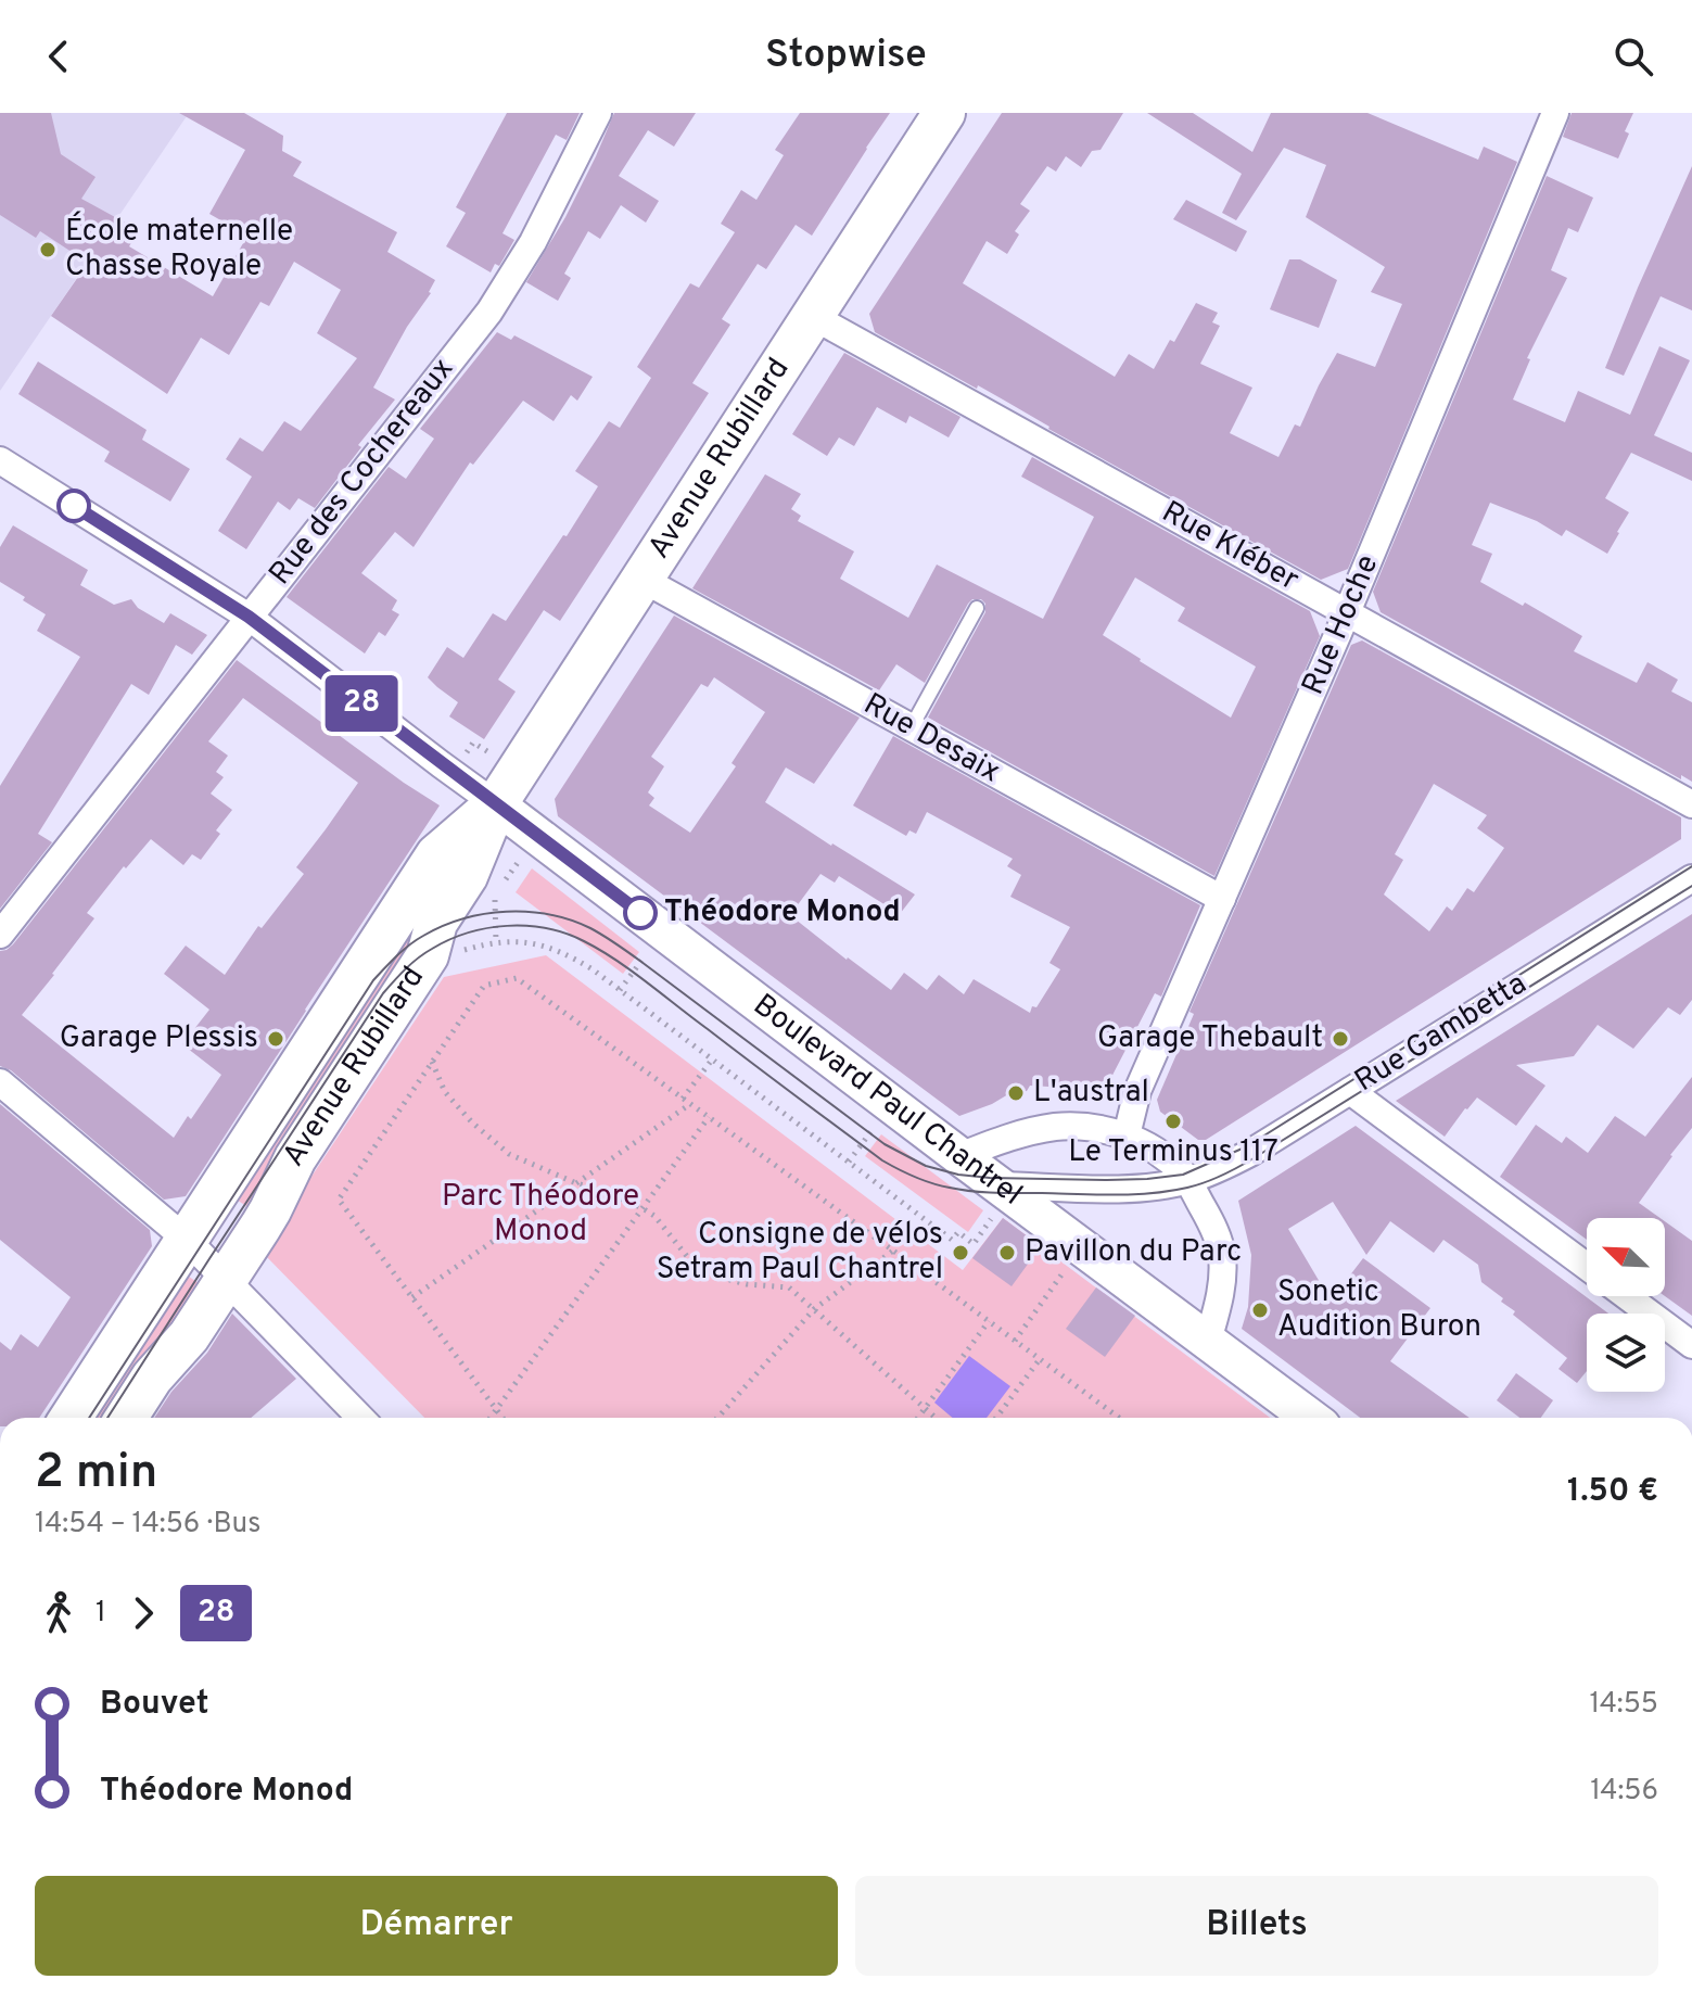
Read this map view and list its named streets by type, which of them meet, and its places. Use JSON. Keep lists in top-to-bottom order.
{
  "streets": {
    "main road": ["Avenue Rubillard"],
    "street": [
      "Rue des Cochereaux",
      "Rue Kléber",
      "Rue Hoche",
      "Rue Desaix",
      "Rue Gambetta",
      "Boulevard Paul Chantrel"
    ]
  },
  "crossings": [
    ["Avenue Rubillard", "Rue Kléber"],
    ["Avenue Rubillard", "Rue Desaix"],
    ["Avenue Rubillard", "Boulevard Paul Chantrel"],
    ["Rue Kléber", "Rue Hoche"],
    ["Rue Hoche", "Rue Desaix"],
    ["Rue Gambetta", "Boulevard Paul Chantrel"]
  ],
  "parks": ["Parc Théodore Monod"],
  "places": [
    "École maternelle Chasse Royale",
    "Théodore Monod",
    "Garage Plessis",
    "Garage Thebault",
    "L'austral",
    "Le Terminus 117",
    "Consigne de vélos Setram Paul Chantrel",
    "Pavillon du Parc",
    "Sonetic Audition Buron"
  ],
  "lines": ["bus line 28"],
  "north": "top left",
  "page": {
    "header": "Stopwise",
    "on_map": "28",
    "heading": ["2 min", "14:54 – 14:56 · Bus", "1.50 €"],
    "legs": ["1", "28"],
    "list": [
      {
        "name": "Bouvet",
        "value": "14:55"
      },
      {
        "name": "Théodore Monod",
        "value": "14:56"
      }
    ],
    "buttons": ["Démarrer", "Billets"]
  }
}
